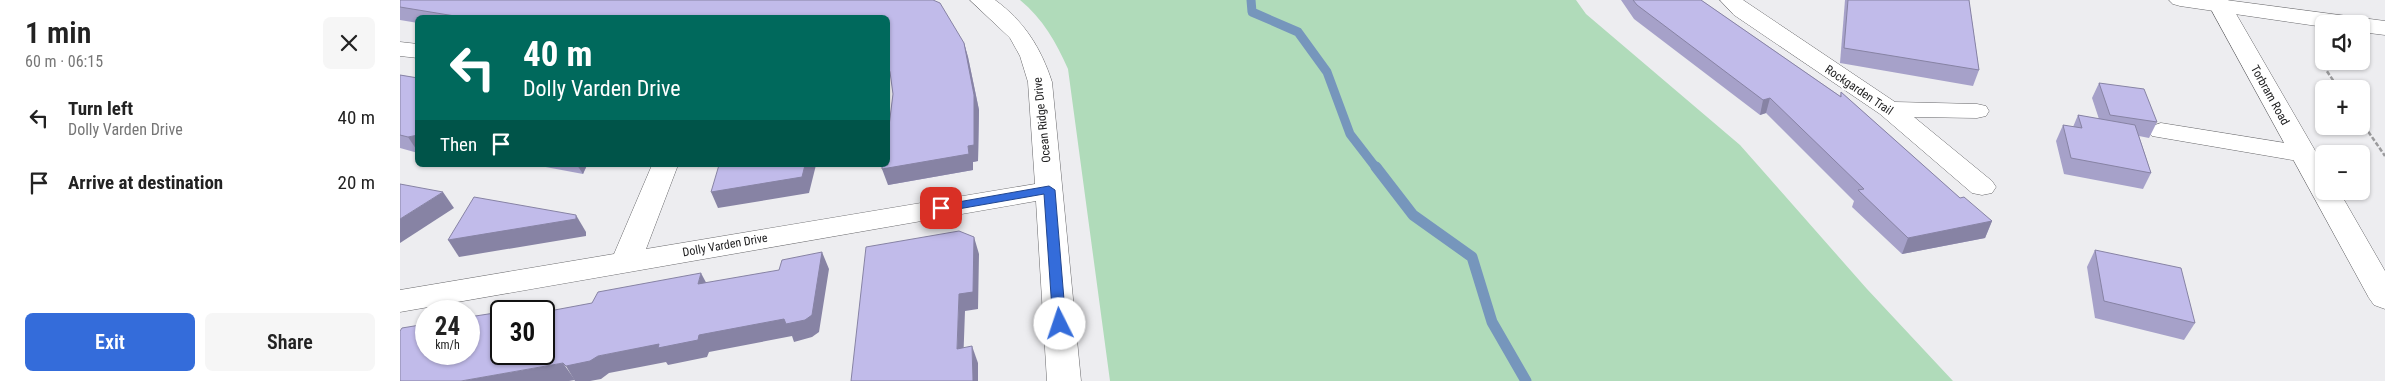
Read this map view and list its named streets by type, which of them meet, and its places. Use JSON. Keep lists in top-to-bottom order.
{
  "streets": {
    "street": [
      "Rockgarden Trail",
      "Torbram Road",
      "Ocean Ridge Drive",
      "Dolly Varden Drive"
    ]
  },
  "crossings": [
    ["Ocean Ridge Drive", "Dolly Varden Drive"]
  ],
  "page": {
    "heading": ["1 min", "60 m · 06:15"],
    "map_buttons": ["+", "−"],
    "turn": ["40 m", "Dolly Varden Drive"],
    "list": [
      {
        "name": "Turn left",
        "note": "Dolly Varden Drive",
        "value": "40 m"
      },
      {
        "name": "Arrive at destination",
        "value": "20 m"
      }
    ],
    "then": "Then",
    "speed": "24 km/h",
    "limit": "30",
    "buttons": ["Exit", "Share"]
  }
}
